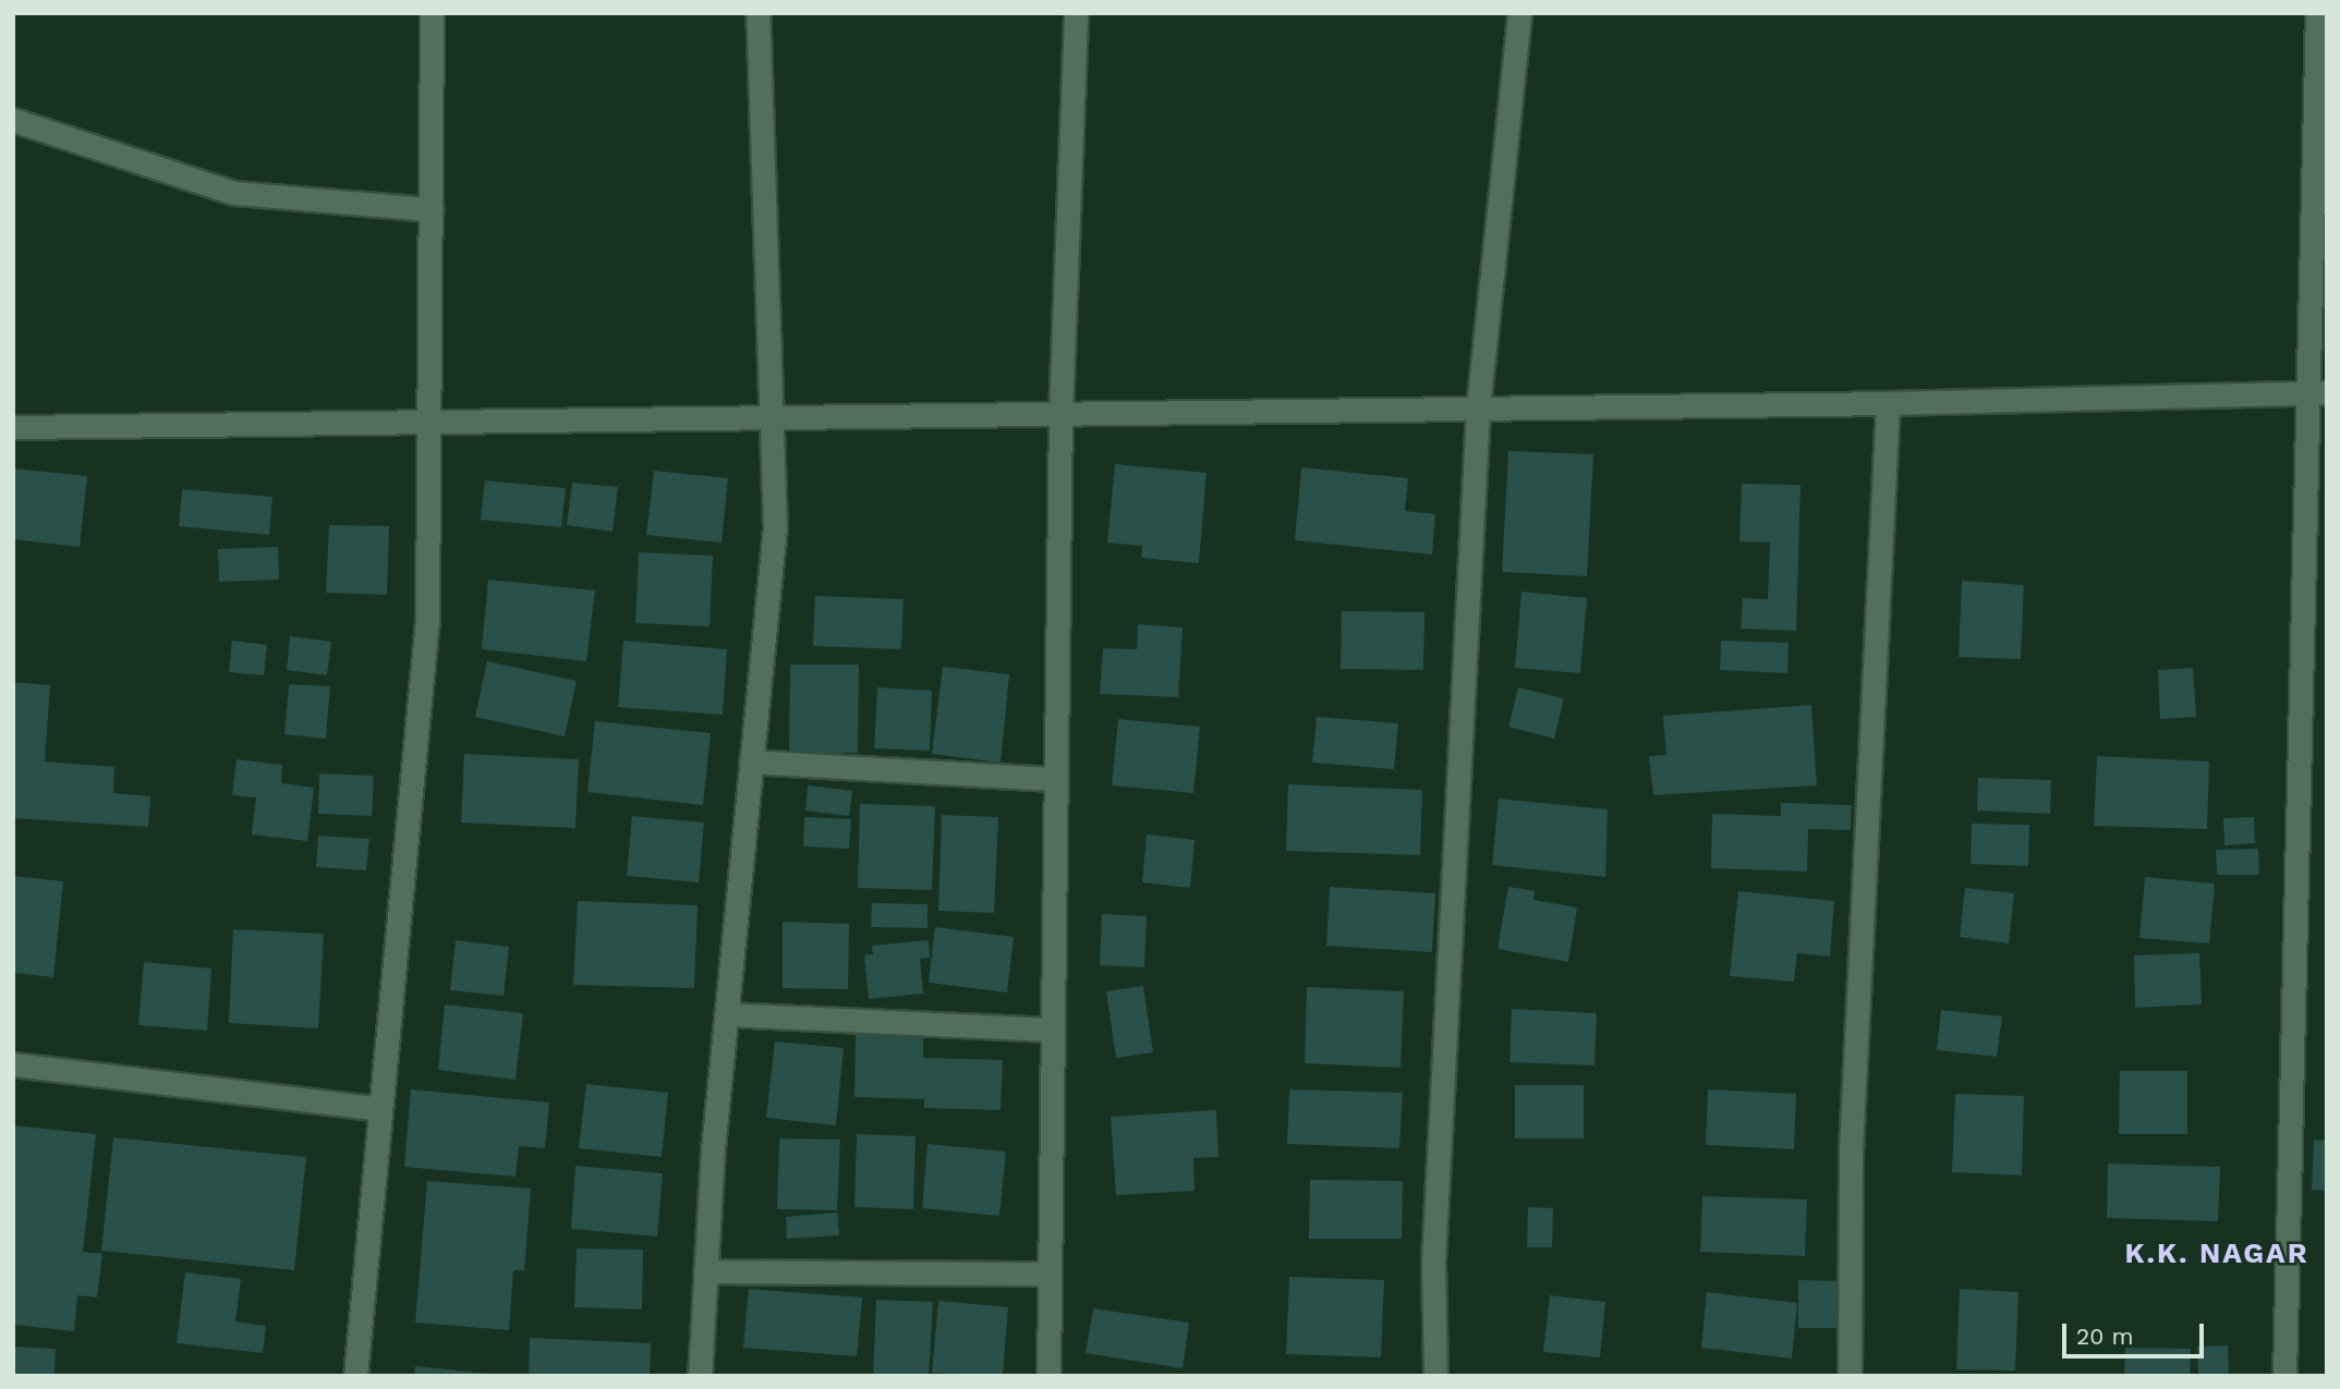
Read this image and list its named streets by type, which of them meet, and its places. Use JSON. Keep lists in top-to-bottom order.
{
  "districts": ["K.K. NAGAR"],
  "scale_bar": "20 m"
}
